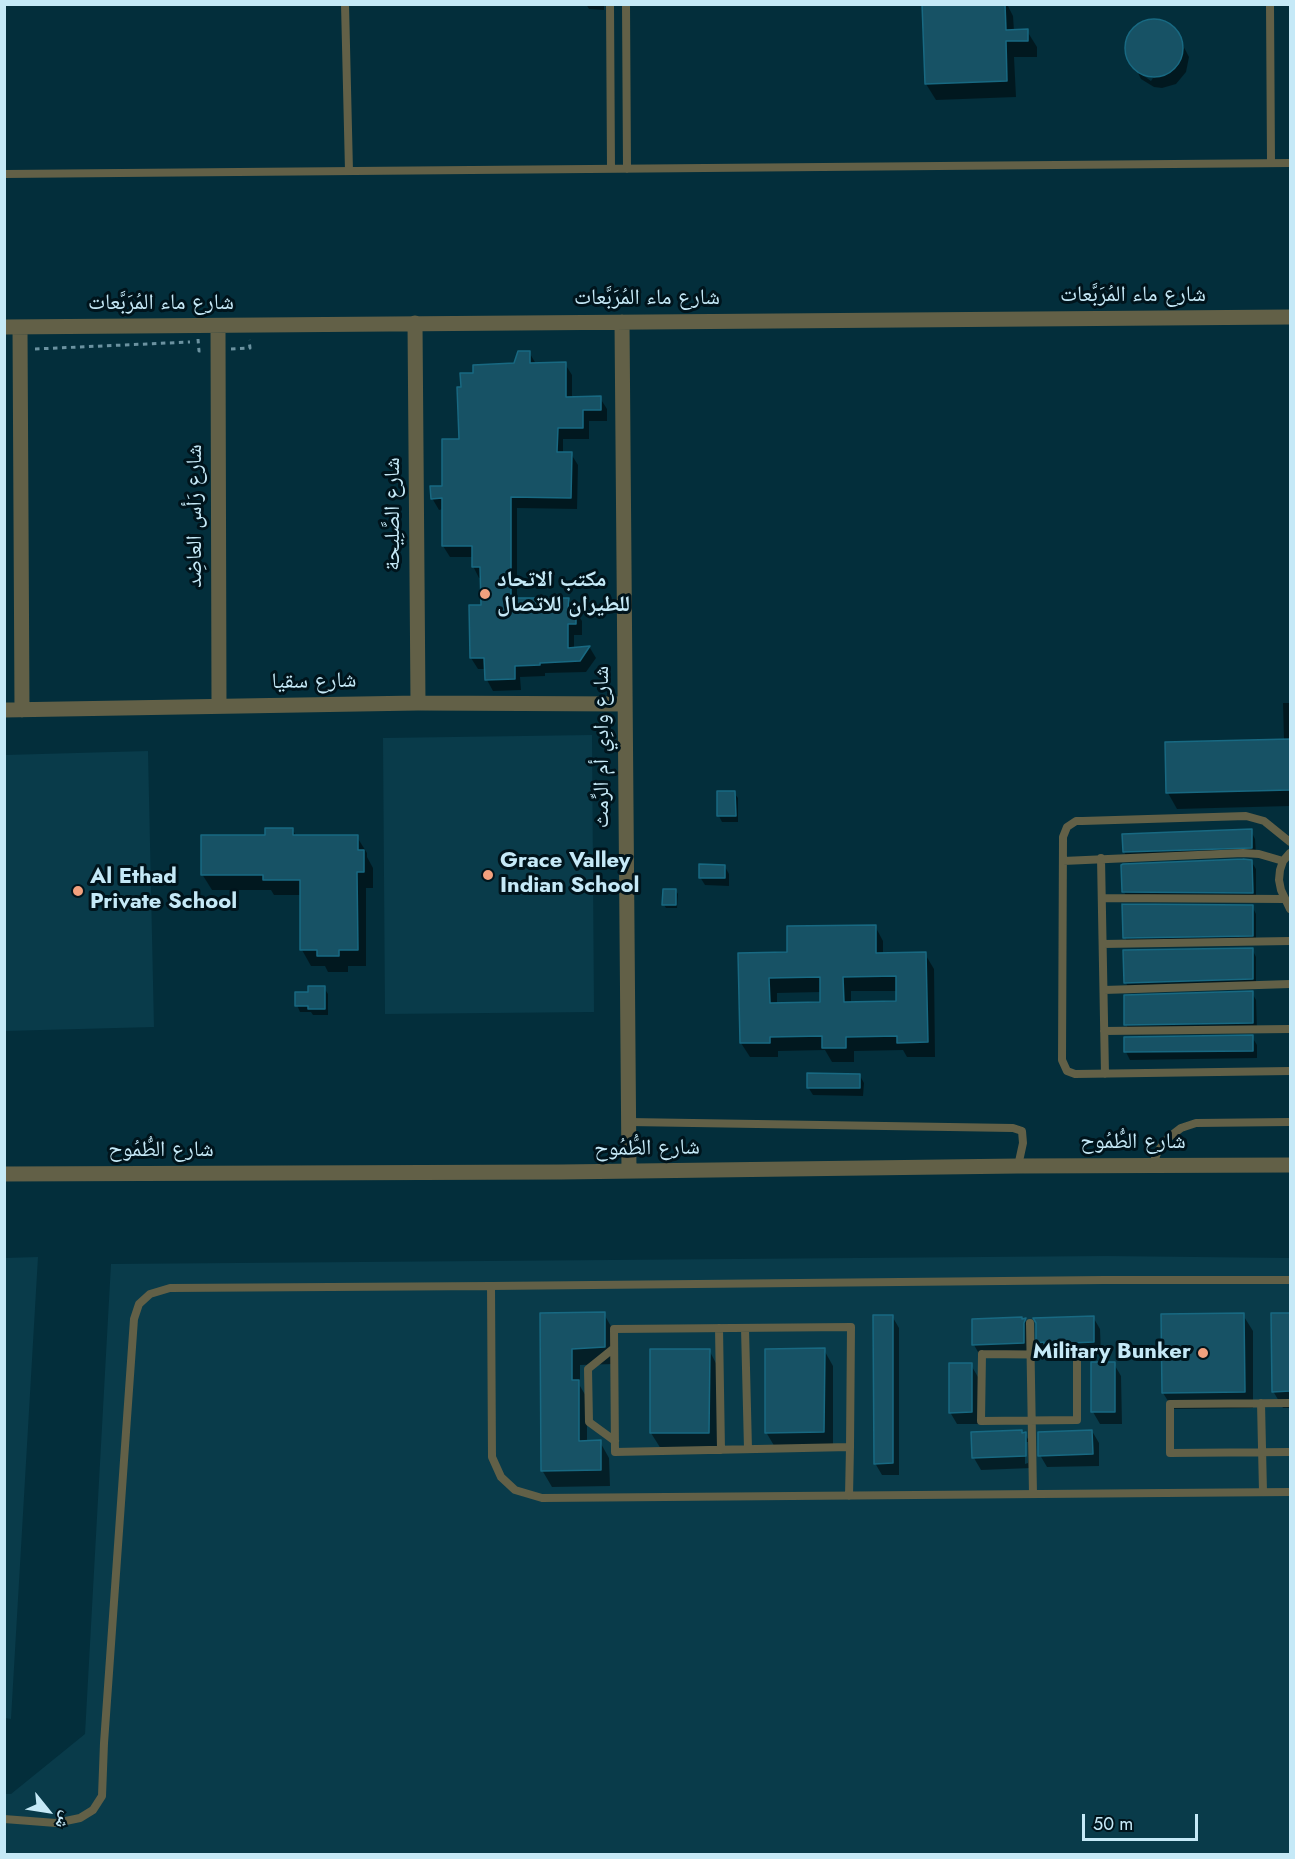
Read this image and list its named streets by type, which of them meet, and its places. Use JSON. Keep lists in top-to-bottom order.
{
  "streets": {
    "street": [
      "شارع ماء المُرَبَّعات",
      "شارع الصَّلِيحة",
      "شارع رَأس العاضِد",
      "شارع سقيا",
      "شارع وادِي أم الرِّمث",
      "شارع الطُّمُوح"
    ]
  },
  "crossings": [
    ["شارع ماء المُرَبَّعات", "شارع الصَّلِيحة"],
    ["شارع ماء المُرَبَّعات", "شارع رَأس العاضِد"],
    ["شارع ماء المُرَبَّعات", "شارع وادِي أم الرِّمث"],
    ["شارع الصَّلِيحة", "شارع سقيا"],
    ["شارع رَأس العاضِد", "شارع سقيا"],
    ["شارع سقيا", "شارع وادِي أم الرِّمث"],
    ["شارع وادِي أم الرِّمث", "شارع الطُّمُوح"]
  ],
  "places": [
    "مكتب الاتحاد للطيران للاتصال",
    "Grace Valley Indian School",
    "Al Ethad Private School",
    "Military Bunker"
  ],
  "scale_bar": "50 m",
  "north": "bottom right"
}
